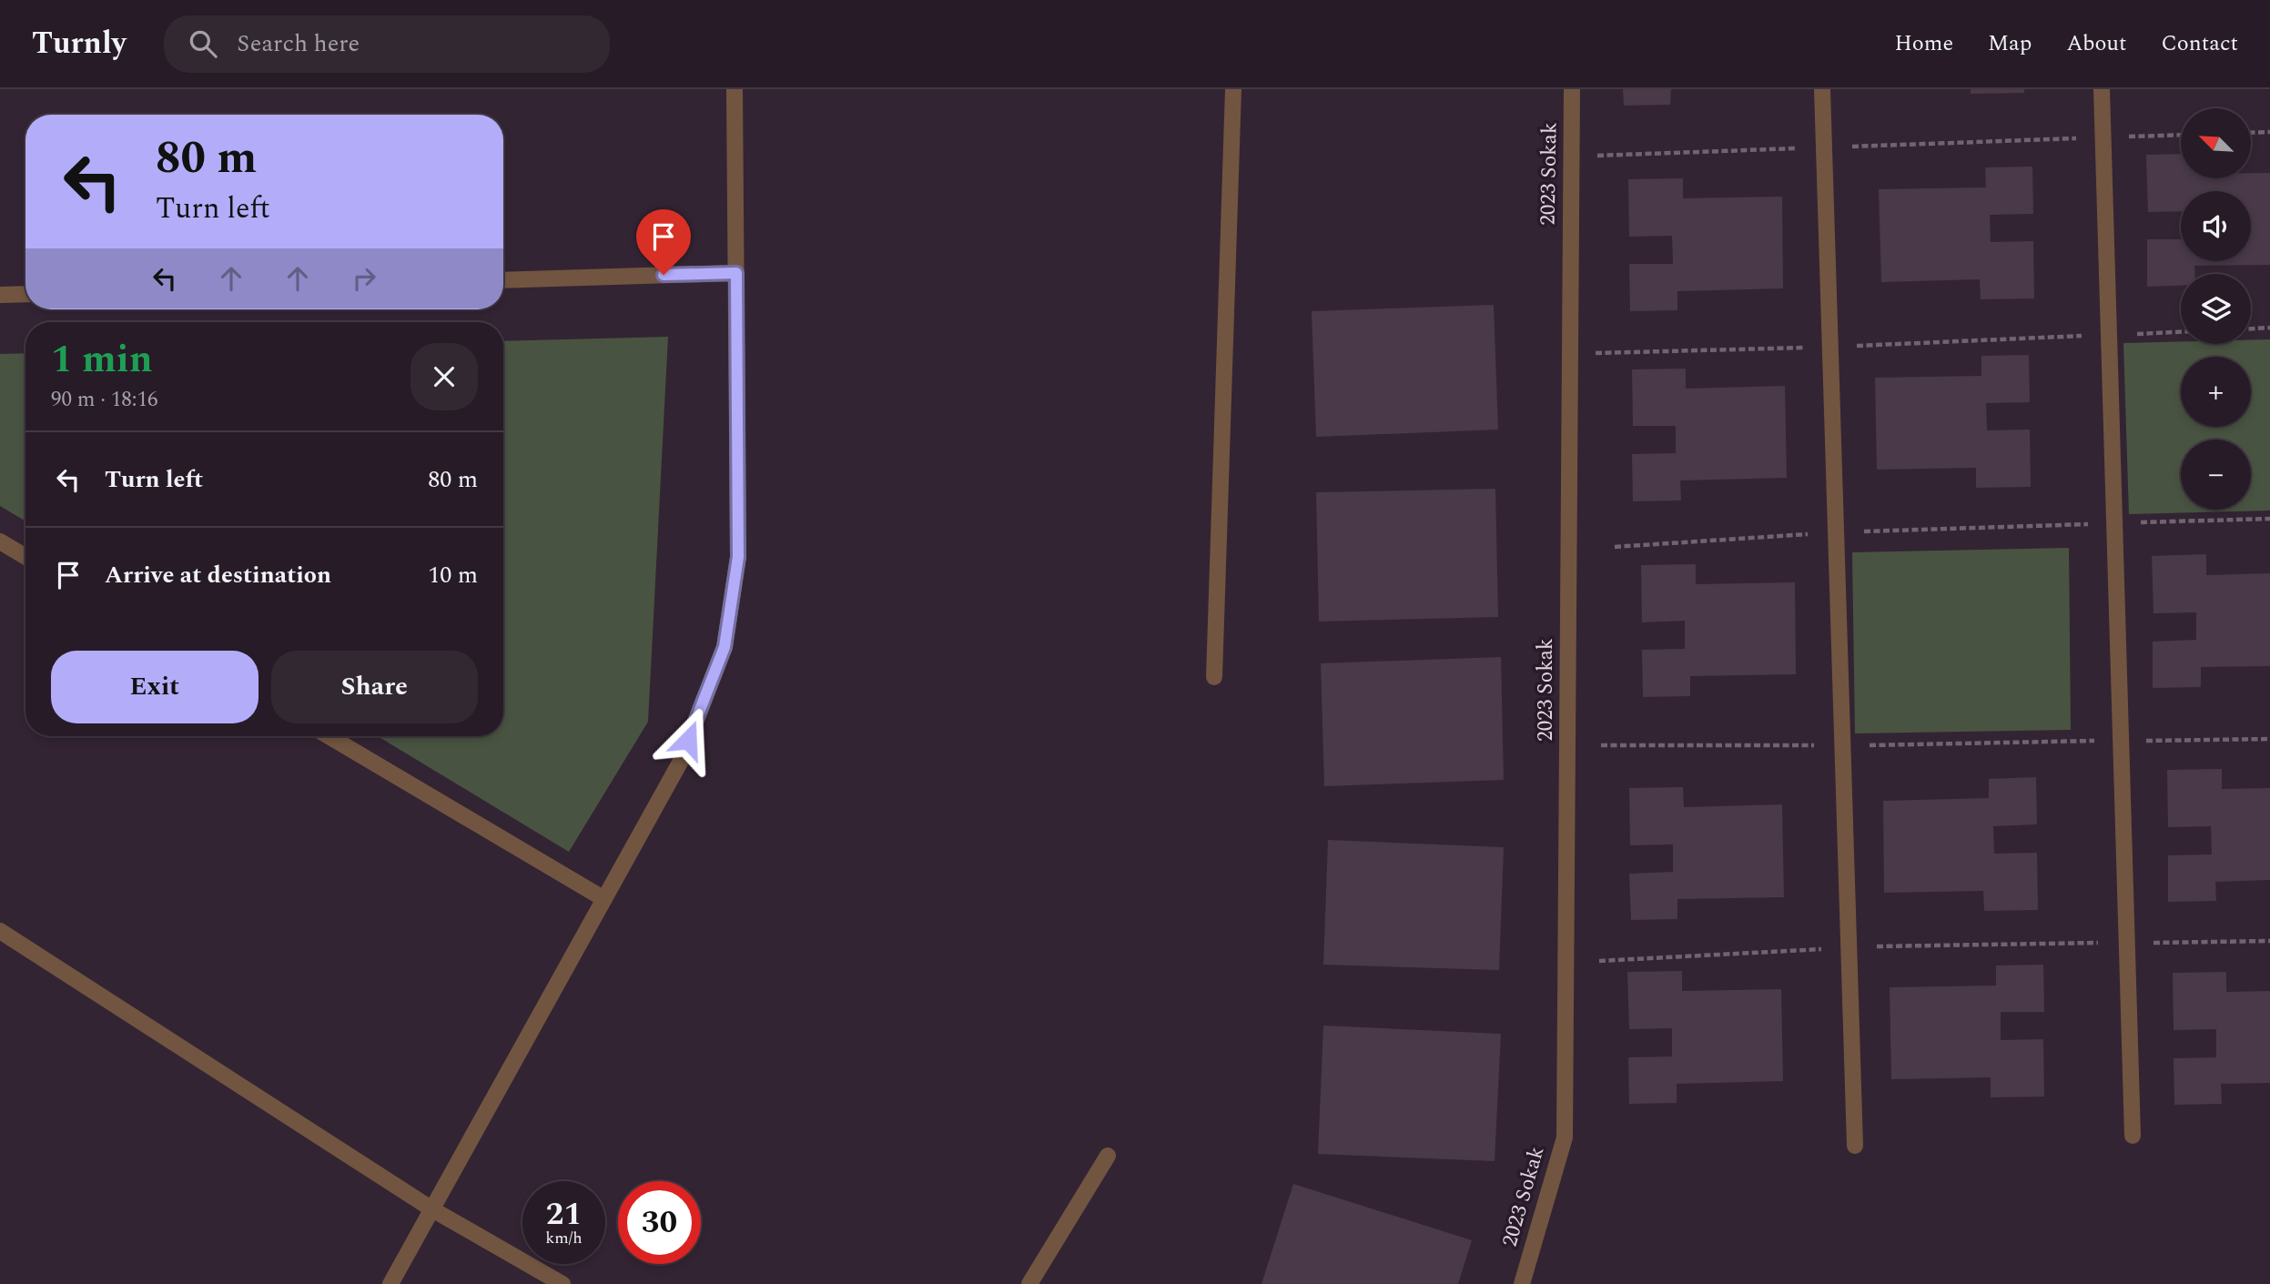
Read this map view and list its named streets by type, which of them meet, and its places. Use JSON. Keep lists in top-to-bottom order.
{
  "streets": {
    "street": ["2023 Sokak"]
  },
  "north": "top left",
  "page": {
    "header": "Turnly",
    "search": "Search here",
    "nav": [
      "Home",
      "Map",
      "About",
      "Contact"
    ],
    "map_buttons": ["+", "−"],
    "turn": ["80 m", "Turn left"],
    "heading": ["1 min", "90 m · 18:16"],
    "list": [
      {
        "name": "Turn left",
        "value": "80 m"
      },
      {
        "name": "Arrive at destination",
        "value": "10 m"
      }
    ],
    "buttons": ["Exit", "Share"],
    "speed": "21 km/h",
    "limit": "30"
  }
}
